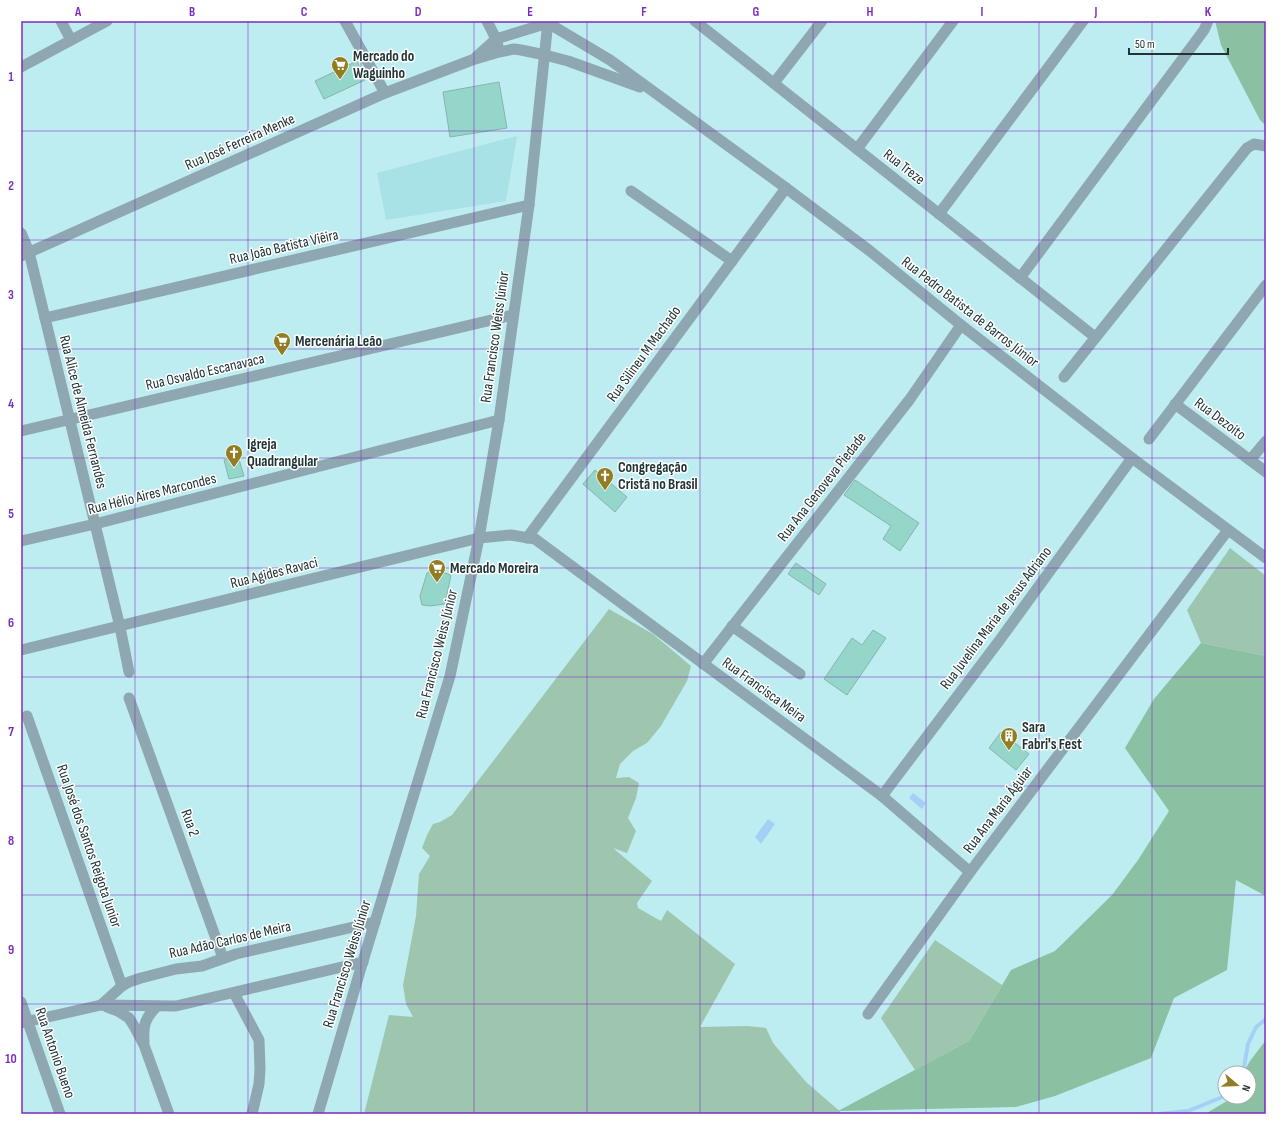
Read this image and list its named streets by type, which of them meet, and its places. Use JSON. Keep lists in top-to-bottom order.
{
  "streets": {
    "street": [
      "Rua José Ferreira Menke",
      "Rua Treze",
      "Rua João Batista Viêira",
      "Rua Pedro Batista de Barros Júnior",
      "Rua Francisco Weiss Júnior",
      "Rua Silineu M Machado",
      "Rua Osvaldo Escanavaca",
      "Rua Alice de Almeida Fernandes",
      "Rua Dezoito",
      "Rua Ana Genoveva Piedade",
      "Rua Hélio Aires Marcondes",
      "Rua Agides Ravaci",
      "Rua Juvelina Maria de Jesus Adriano",
      "Rua Francisca Meira",
      "Rua Ana Maria Águiar",
      "Rua 2",
      "Rua José dos Santos Reigota Junior",
      "Rua Adão Carlos de Meira",
      "Rua Antonio Bueno"
    ]
  },
  "crossings": [
    ["Rua José Ferreira Menke", "Rua Pedro Batista de Barros Júnior"],
    ["Rua José Ferreira Menke", "Rua Francisco Weiss Júnior"],
    ["Rua José Ferreira Menke", "Rua Alice de Almeida Fernandes"],
    ["Rua João Batista Viêira", "Rua Francisco Weiss Júnior"],
    ["Rua João Batista Viêira", "Rua Alice de Almeida Fernandes"],
    ["Rua Pedro Batista de Barros Júnior", "Rua Francisco Weiss Júnior"],
    ["Rua Pedro Batista de Barros Júnior", "Rua Silineu M Machado"],
    ["Rua Pedro Batista de Barros Júnior", "Rua Ana Genoveva Piedade"],
    ["Rua Pedro Batista de Barros Júnior", "Rua Juvelina Maria de Jesus Adriano"],
    ["Rua Pedro Batista de Barros Júnior", "Rua Ana Maria Águiar"],
    ["Rua Francisco Weiss Júnior", "Rua Osvaldo Escanavaca"],
    ["Rua Francisco Weiss Júnior", "Rua Hélio Aires Marcondes"],
    ["Rua Francisco Weiss Júnior", "Rua Agides Ravaci"],
    ["Rua Francisco Weiss Júnior", "Rua Adão Carlos de Meira"],
    ["Rua Silineu M Machado", "Rua Agides Ravaci"],
    ["Rua Silineu M Machado", "Rua Francisca Meira"],
    ["Rua Osvaldo Escanavaca", "Rua Alice de Almeida Fernandes"],
    ["Rua Alice de Almeida Fernandes", "Rua Hélio Aires Marcondes"],
    ["Rua Alice de Almeida Fernandes", "Rua Agides Ravaci"],
    ["Rua Ana Genoveva Piedade", "Rua Francisca Meira"],
    ["Rua Agides Ravaci", "Rua Francisca Meira"],
    ["Rua Juvelina Maria de Jesus Adriano", "Rua Francisca Meira"],
    ["Rua Francisca Meira", "Rua Ana Maria Águiar"],
    ["Rua 2", "Rua Adão Carlos de Meira"],
    ["Rua José dos Santos Reigota Junior", "Rua Adão Carlos de Meira"],
    ["Rua Adão Carlos de Meira", "Rua Antonio Bueno"]
  ],
  "places": {
    "supermarket": ["Mercado do Waguinho", "Mercenária Leão", "Mercado Moreira"],
    "church": ["Igreja Quadrangular", "Congregação Cristã no Brasil"],
    "building": ["Sara Fabri's Fest"]
  },
  "scale_bar": "50 m",
  "north": "right",
  "grid": {
    "columns": [
      "A",
      "B",
      "C",
      "D",
      "E",
      "F",
      "G",
      "H",
      "I",
      "J",
      "K"
    ],
    "rows": [
      "1",
      "2",
      "3",
      "4",
      "5",
      "6",
      "7",
      "8",
      "9",
      "10"
    ]
  }
}
